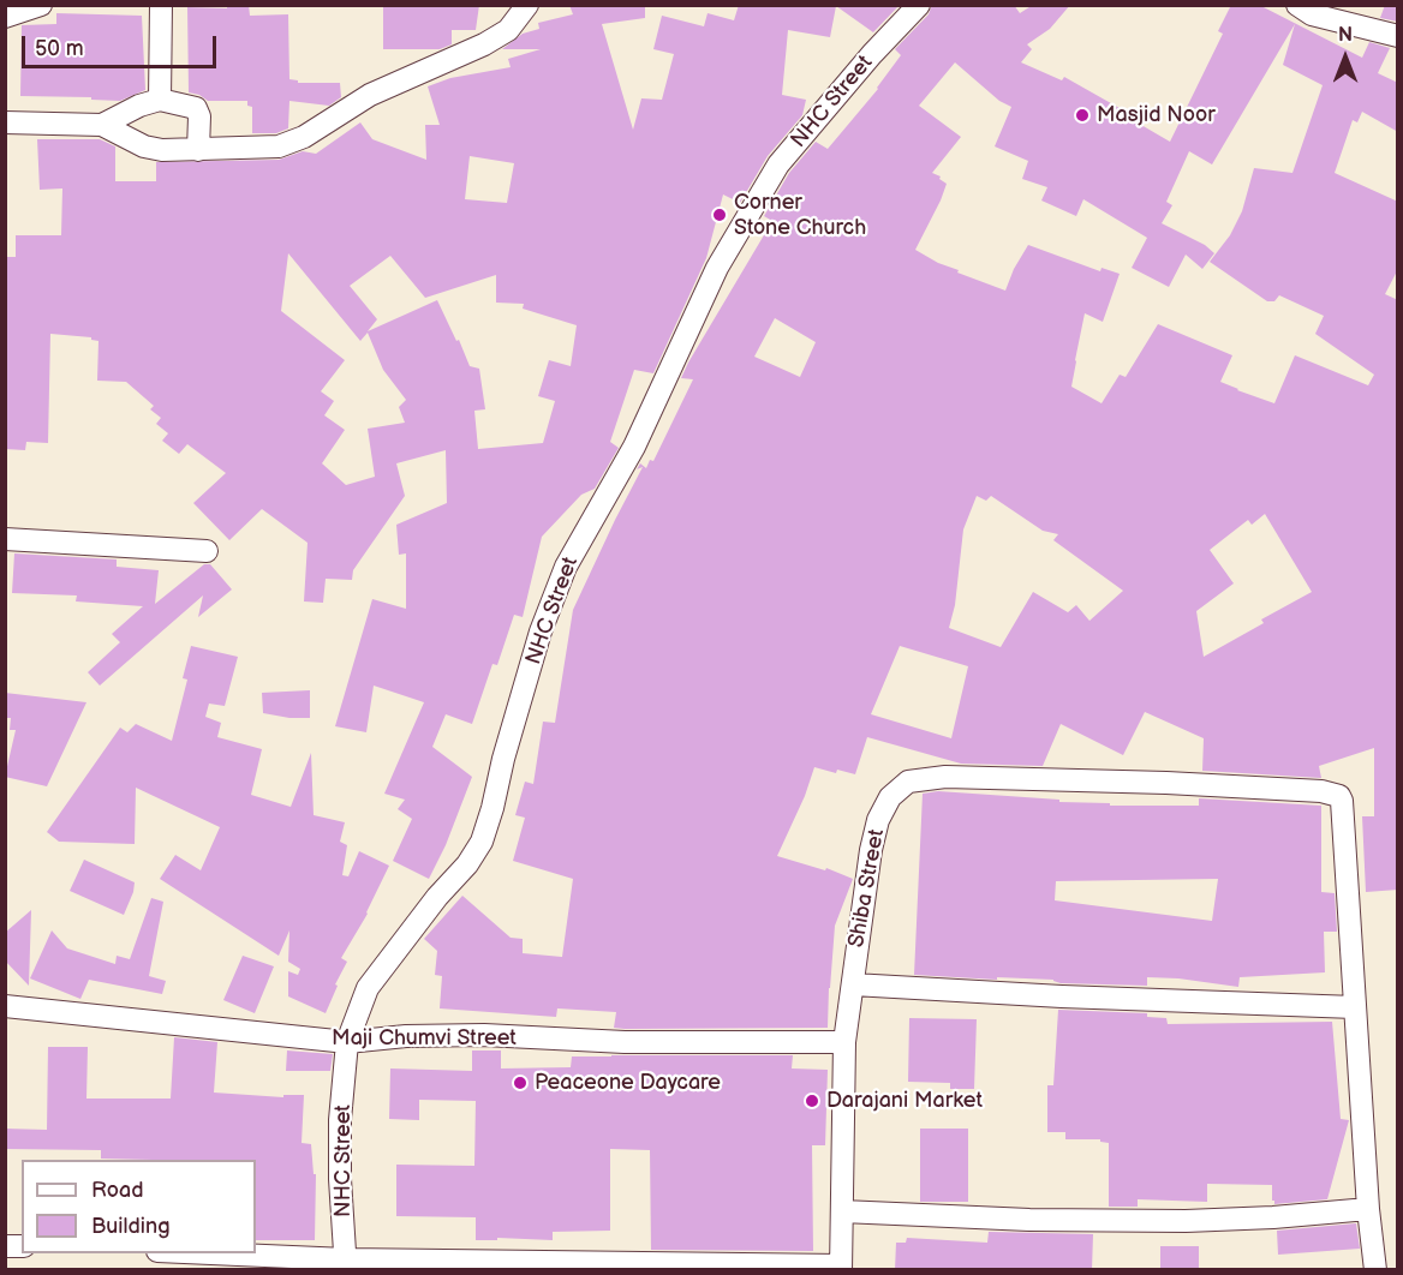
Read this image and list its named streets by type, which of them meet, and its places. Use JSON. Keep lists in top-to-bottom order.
{
  "streets": {
    "street": ["NHC Street", "Shiba Street", "Maji Chumvi Street"]
  },
  "crossings": [
    ["NHC Street", "Maji Chumvi Street"],
    ["Shiba Street", "Maji Chumvi Street"]
  ],
  "places": [
    "Masjid Noor",
    "Corner Stone Church",
    "Peaceone Daycare",
    "Darajani Market"
  ],
  "legend": ["Road", "Building"],
  "scale_bar": "50 m",
  "north": "top"
}
